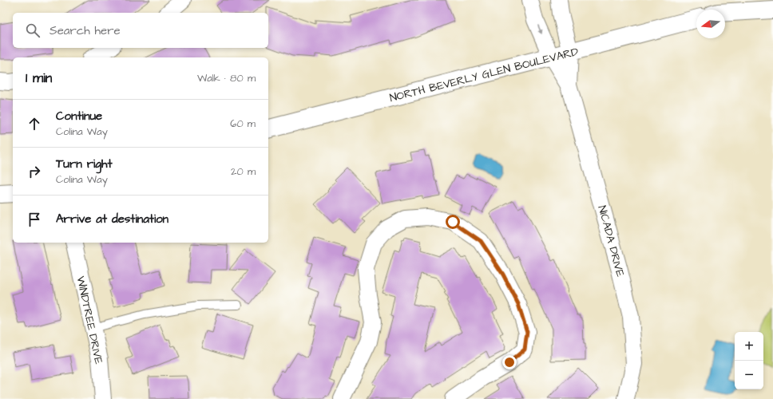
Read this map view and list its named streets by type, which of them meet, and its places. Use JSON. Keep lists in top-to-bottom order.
{
  "streets": {
    "main road": ["NORTH BEVERLY GLEN BOULEVARD"],
    "street": ["NICADA DRIVE", "WINDTREE DRIVE"]
  },
  "crossings": [
    ["NORTH BEVERLY GLEN BOULEVARD", "NICADA DRIVE"]
  ],
  "north": "left",
  "page": {
    "search": "Search here",
    "heading": ["1 min", "Walk · 80 m"],
    "list": [
      ["Continue", "Colina Way", "60 m"],
      ["Turn right", "Colina Way", "20 m"],
      "Arrive at destination"
    ],
    "map_buttons": ["+", "−"]
  }
}
